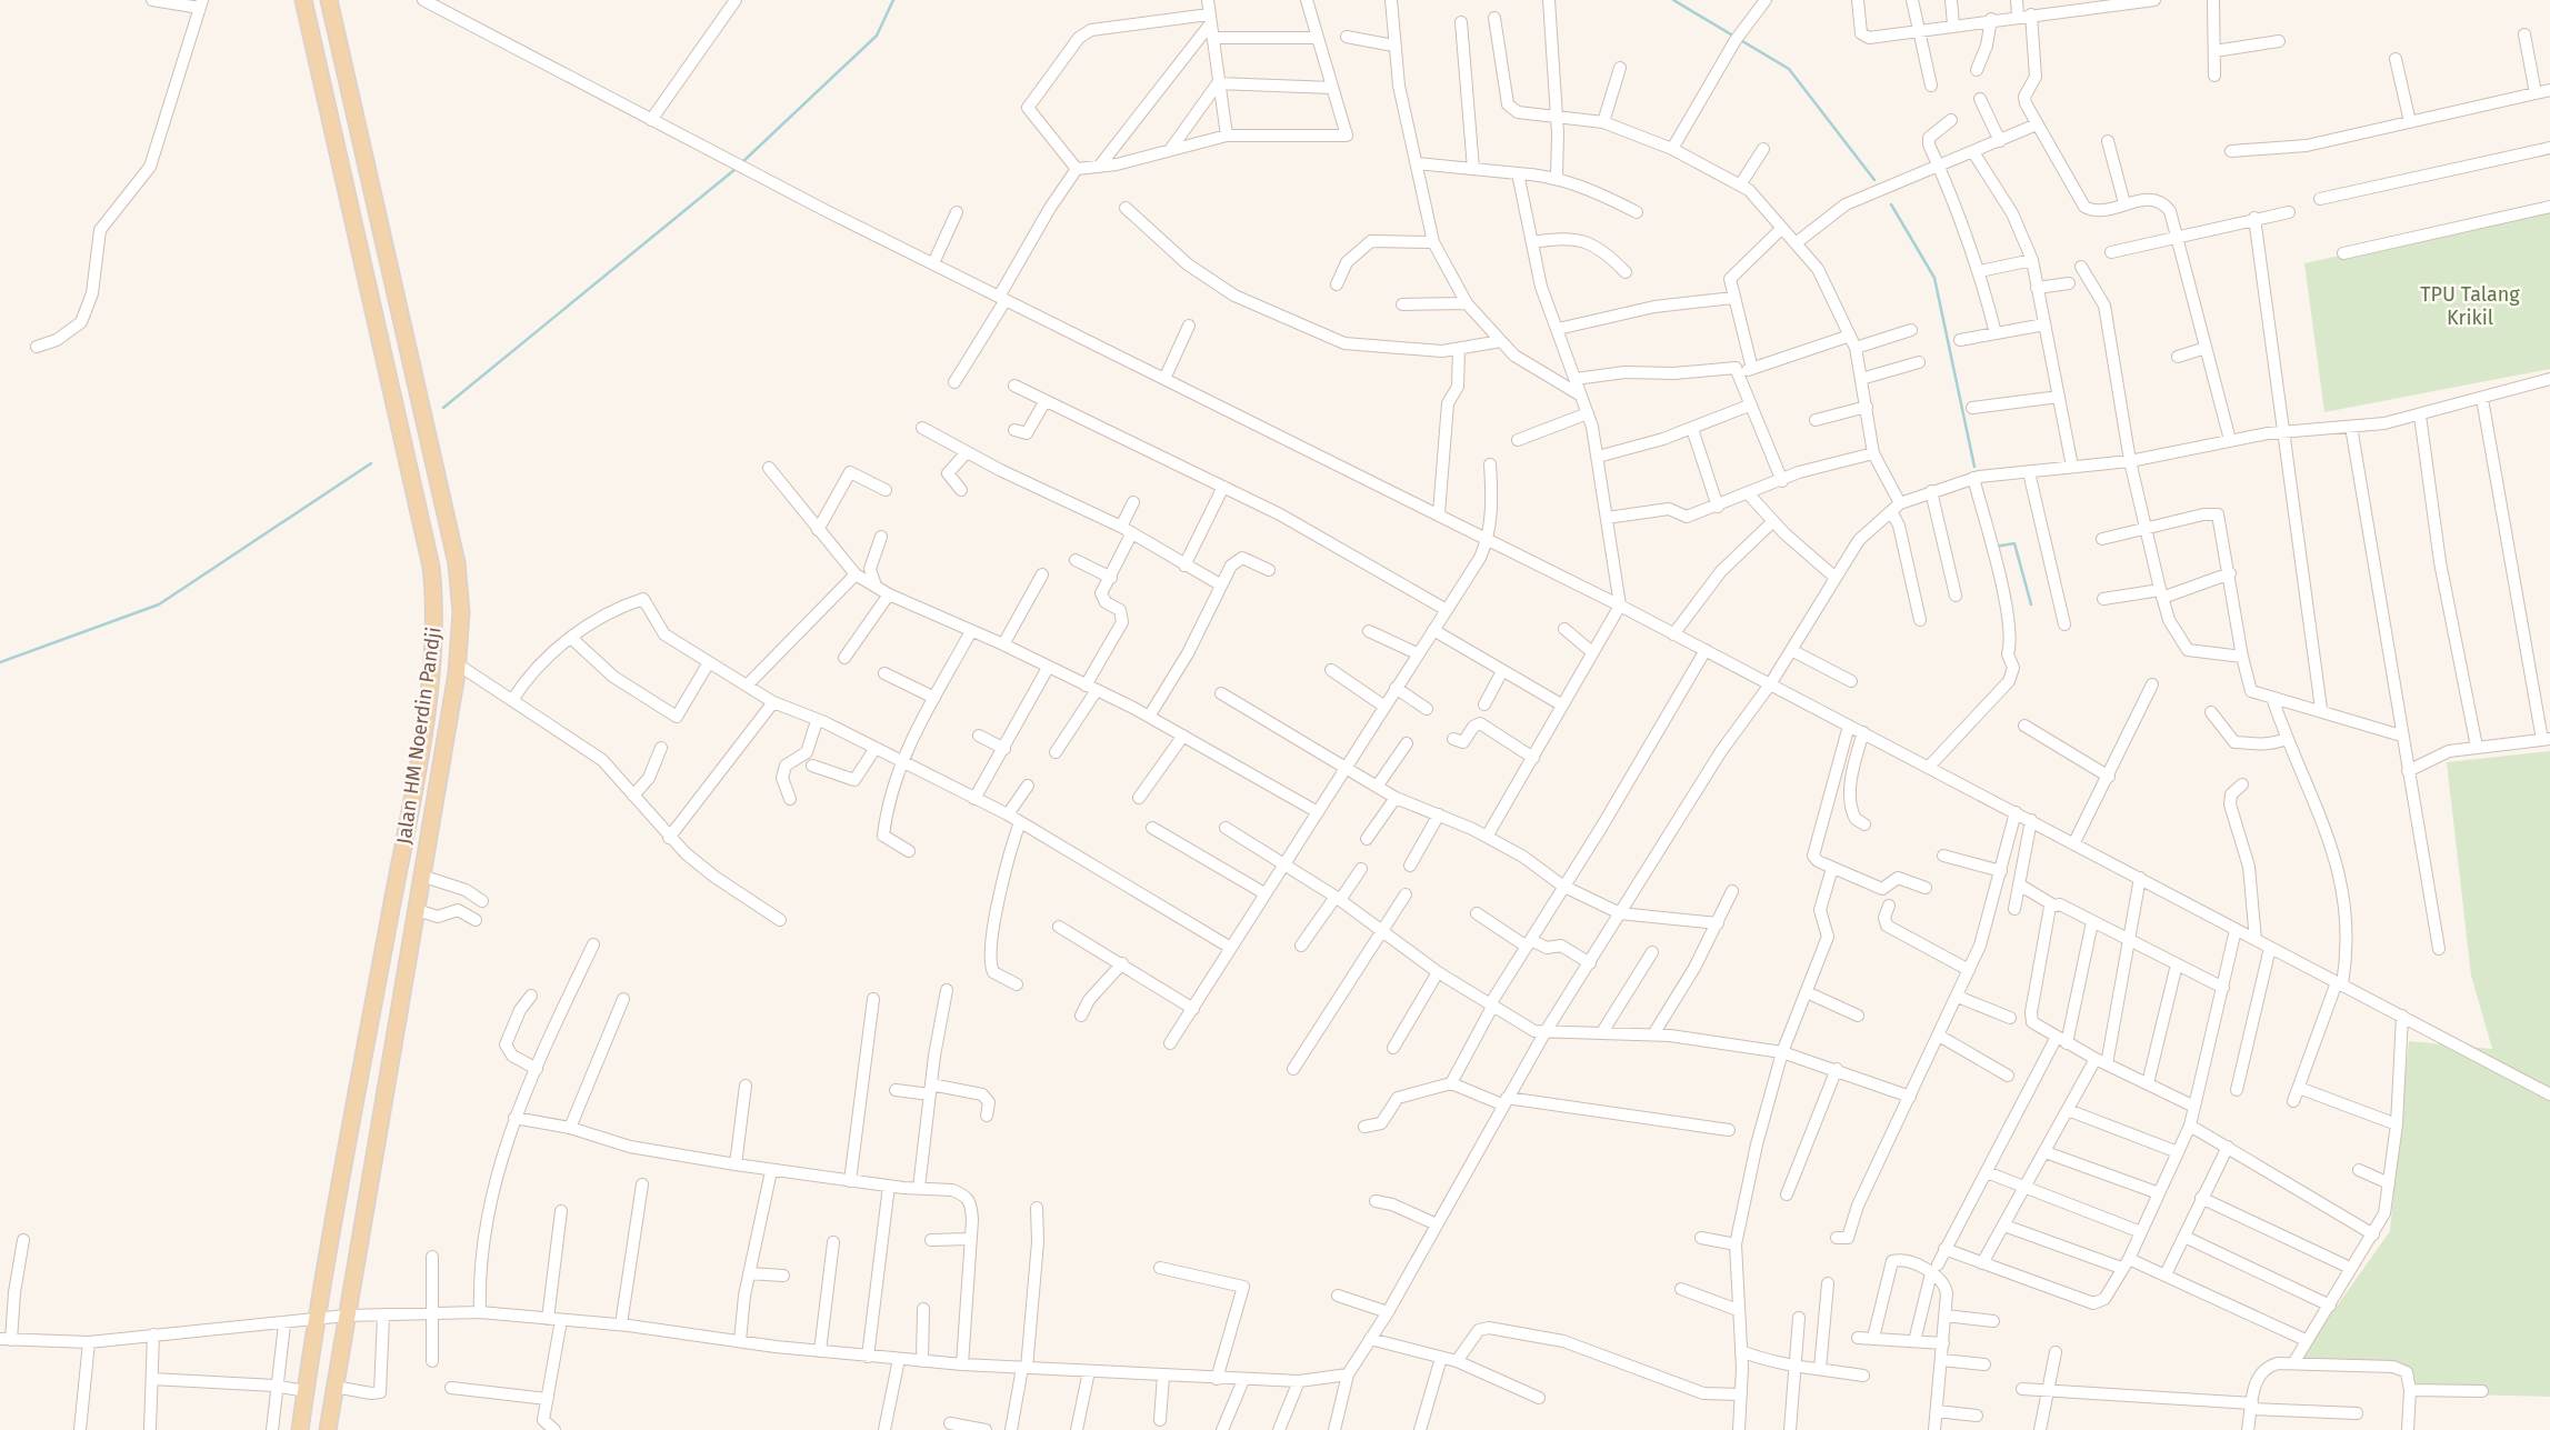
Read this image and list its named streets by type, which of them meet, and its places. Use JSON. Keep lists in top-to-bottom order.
{
  "streets": {
    "main road": ["Jalan HM Noerdin Pandji"]
  },
  "parks": ["TPU Talang Krikil"]
}
